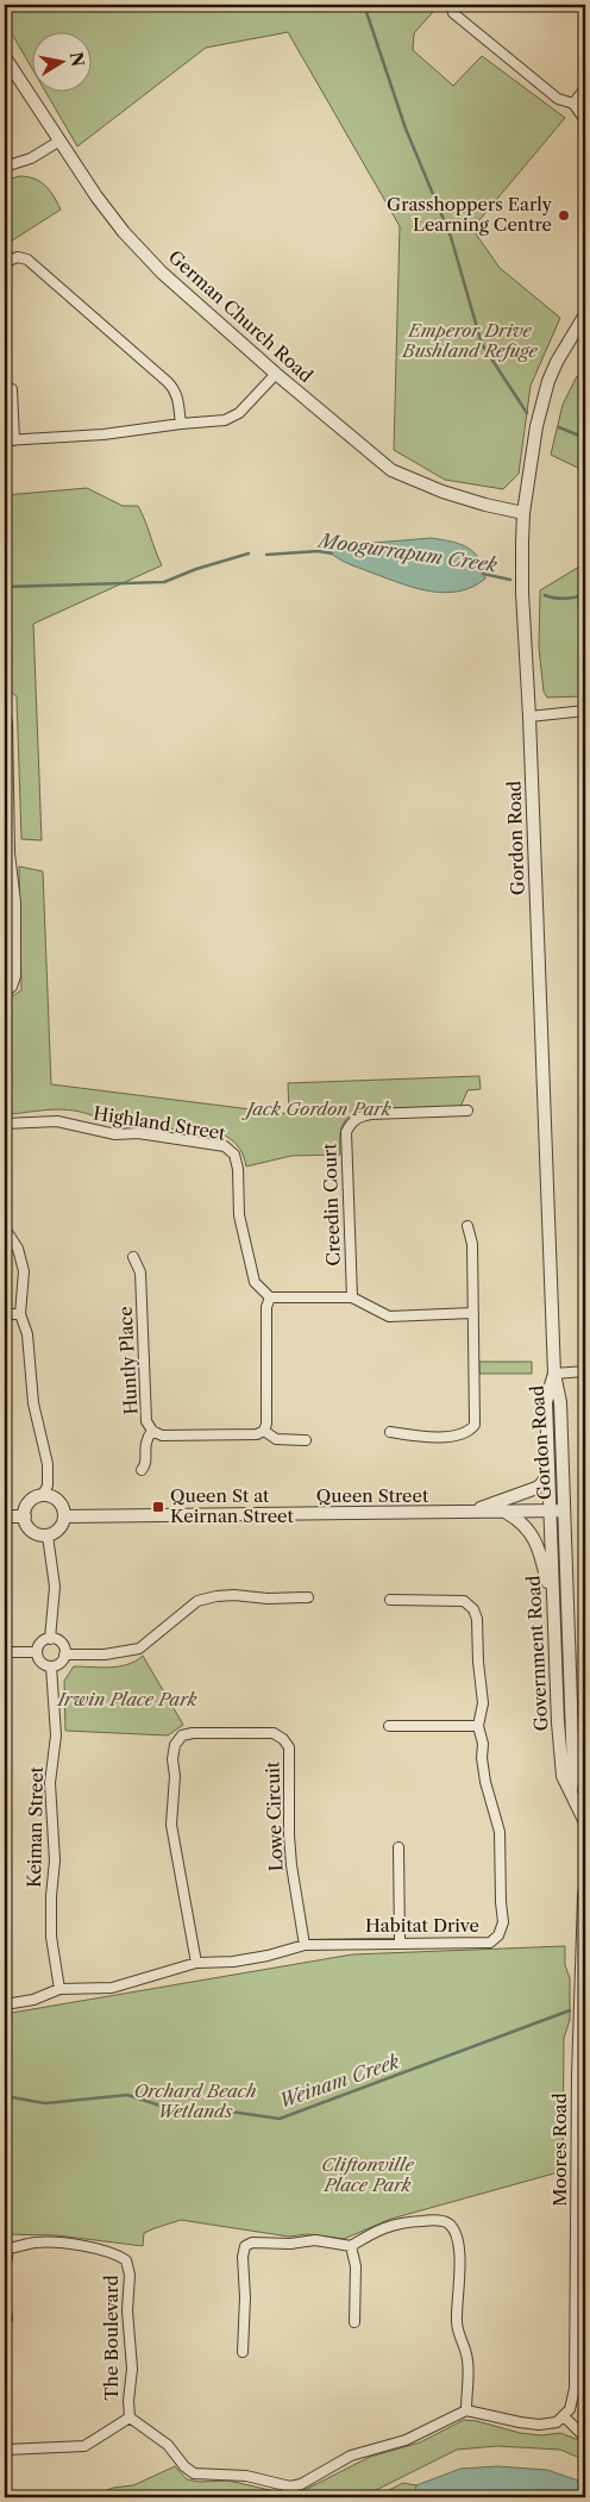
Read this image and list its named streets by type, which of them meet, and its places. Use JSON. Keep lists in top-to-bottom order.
{
  "streets": {
    "street": [
      "German Church Road",
      "Gordon Road",
      "Highland Street",
      "Creedin Court",
      "Huntly Place",
      "Queen Street",
      "Government Road",
      "Lowe Circuit",
      "Keiman Street",
      "Habitat Drive",
      "Moores Road",
      "The Boulevard"
    ]
  },
  "crossings": [
    ["German Church Road", "Gordon Road"],
    ["Gordon Road", "Queen Street"],
    ["Gordon Road", "Government Road"],
    ["Queen Street", "Government Road"],
    ["Lowe Circuit", "Habitat Drive"],
    ["Keiman Street", "Habitat Drive"]
  ],
  "water": ["Moogurrapum Creek", "Weinam Creek"],
  "parks": [
    "Emperor Drive Bushland Refuge",
    "Jack Gordon Park",
    "Irwin Place Park",
    "Orchard Beach Wetlands",
    "Cliftonville Place Park"
  ],
  "places": {
    "other": ["Grasshoppers Early Learning Centre"],
    "transit": ["Queen St at Keirnan Street"]
  },
  "north": "right"
}
